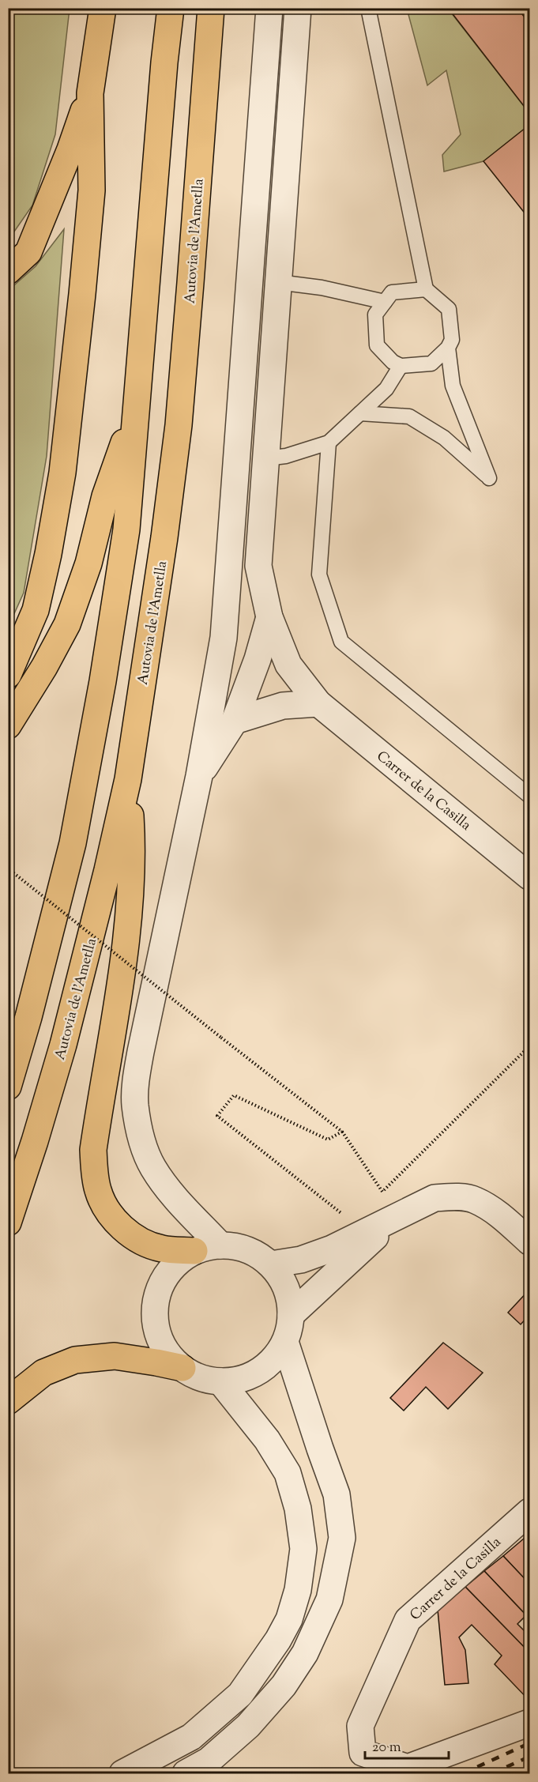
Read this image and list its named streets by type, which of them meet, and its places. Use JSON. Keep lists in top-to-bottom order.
{
  "streets": {
    "highway": ["Autovia de l'Ametlla"],
    "street": ["Carrer de la Casilla"]
  },
  "scale_bar": "20 m"
}
